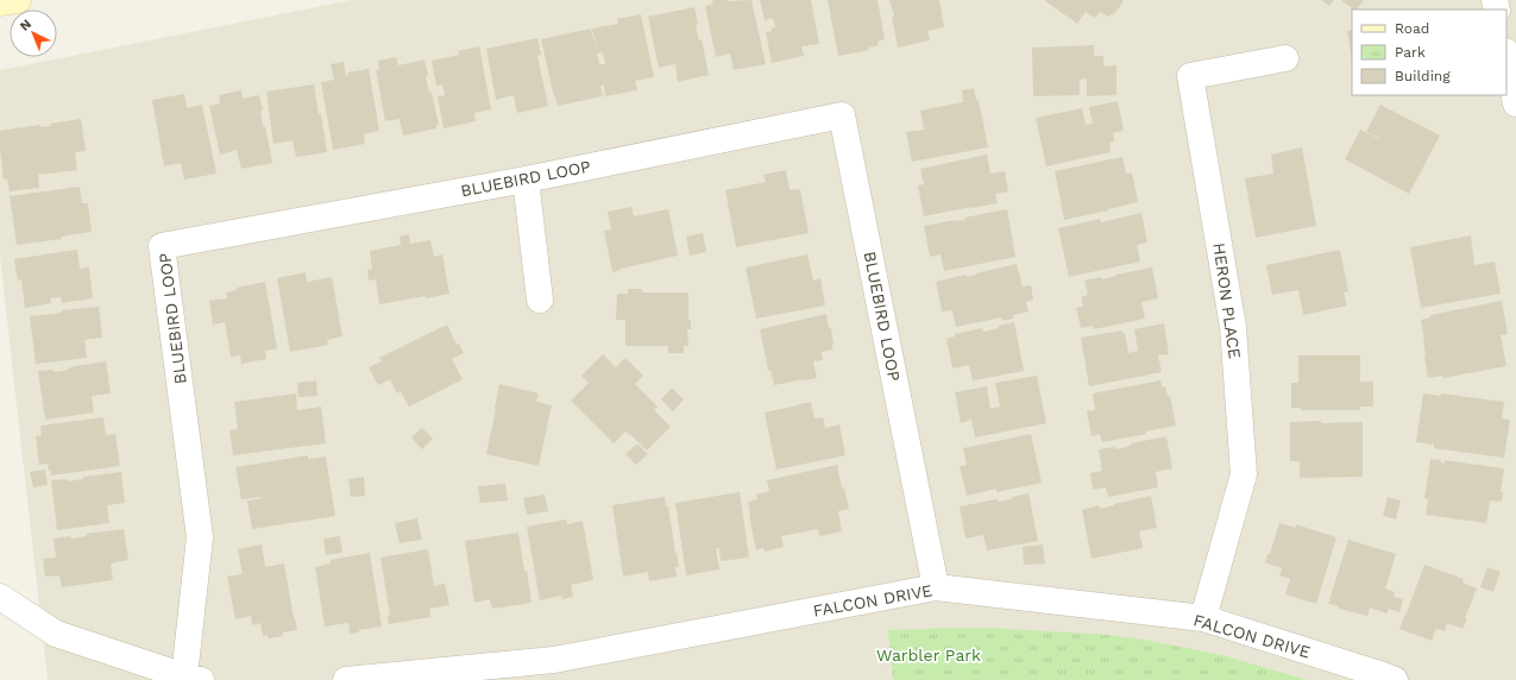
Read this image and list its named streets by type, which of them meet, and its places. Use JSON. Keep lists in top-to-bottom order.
{
  "streets": {
    "street": ["BLUEBIRD LOOP", "HERON PLACE", "FALCON DRIVE"]
  },
  "crossings": [
    ["BLUEBIRD LOOP", "FALCON DRIVE"],
    ["HERON PLACE", "FALCON DRIVE"]
  ],
  "parks": ["Warbler Park"],
  "legend": ["Road", "Park", "Building"],
  "north": "top left"
}
